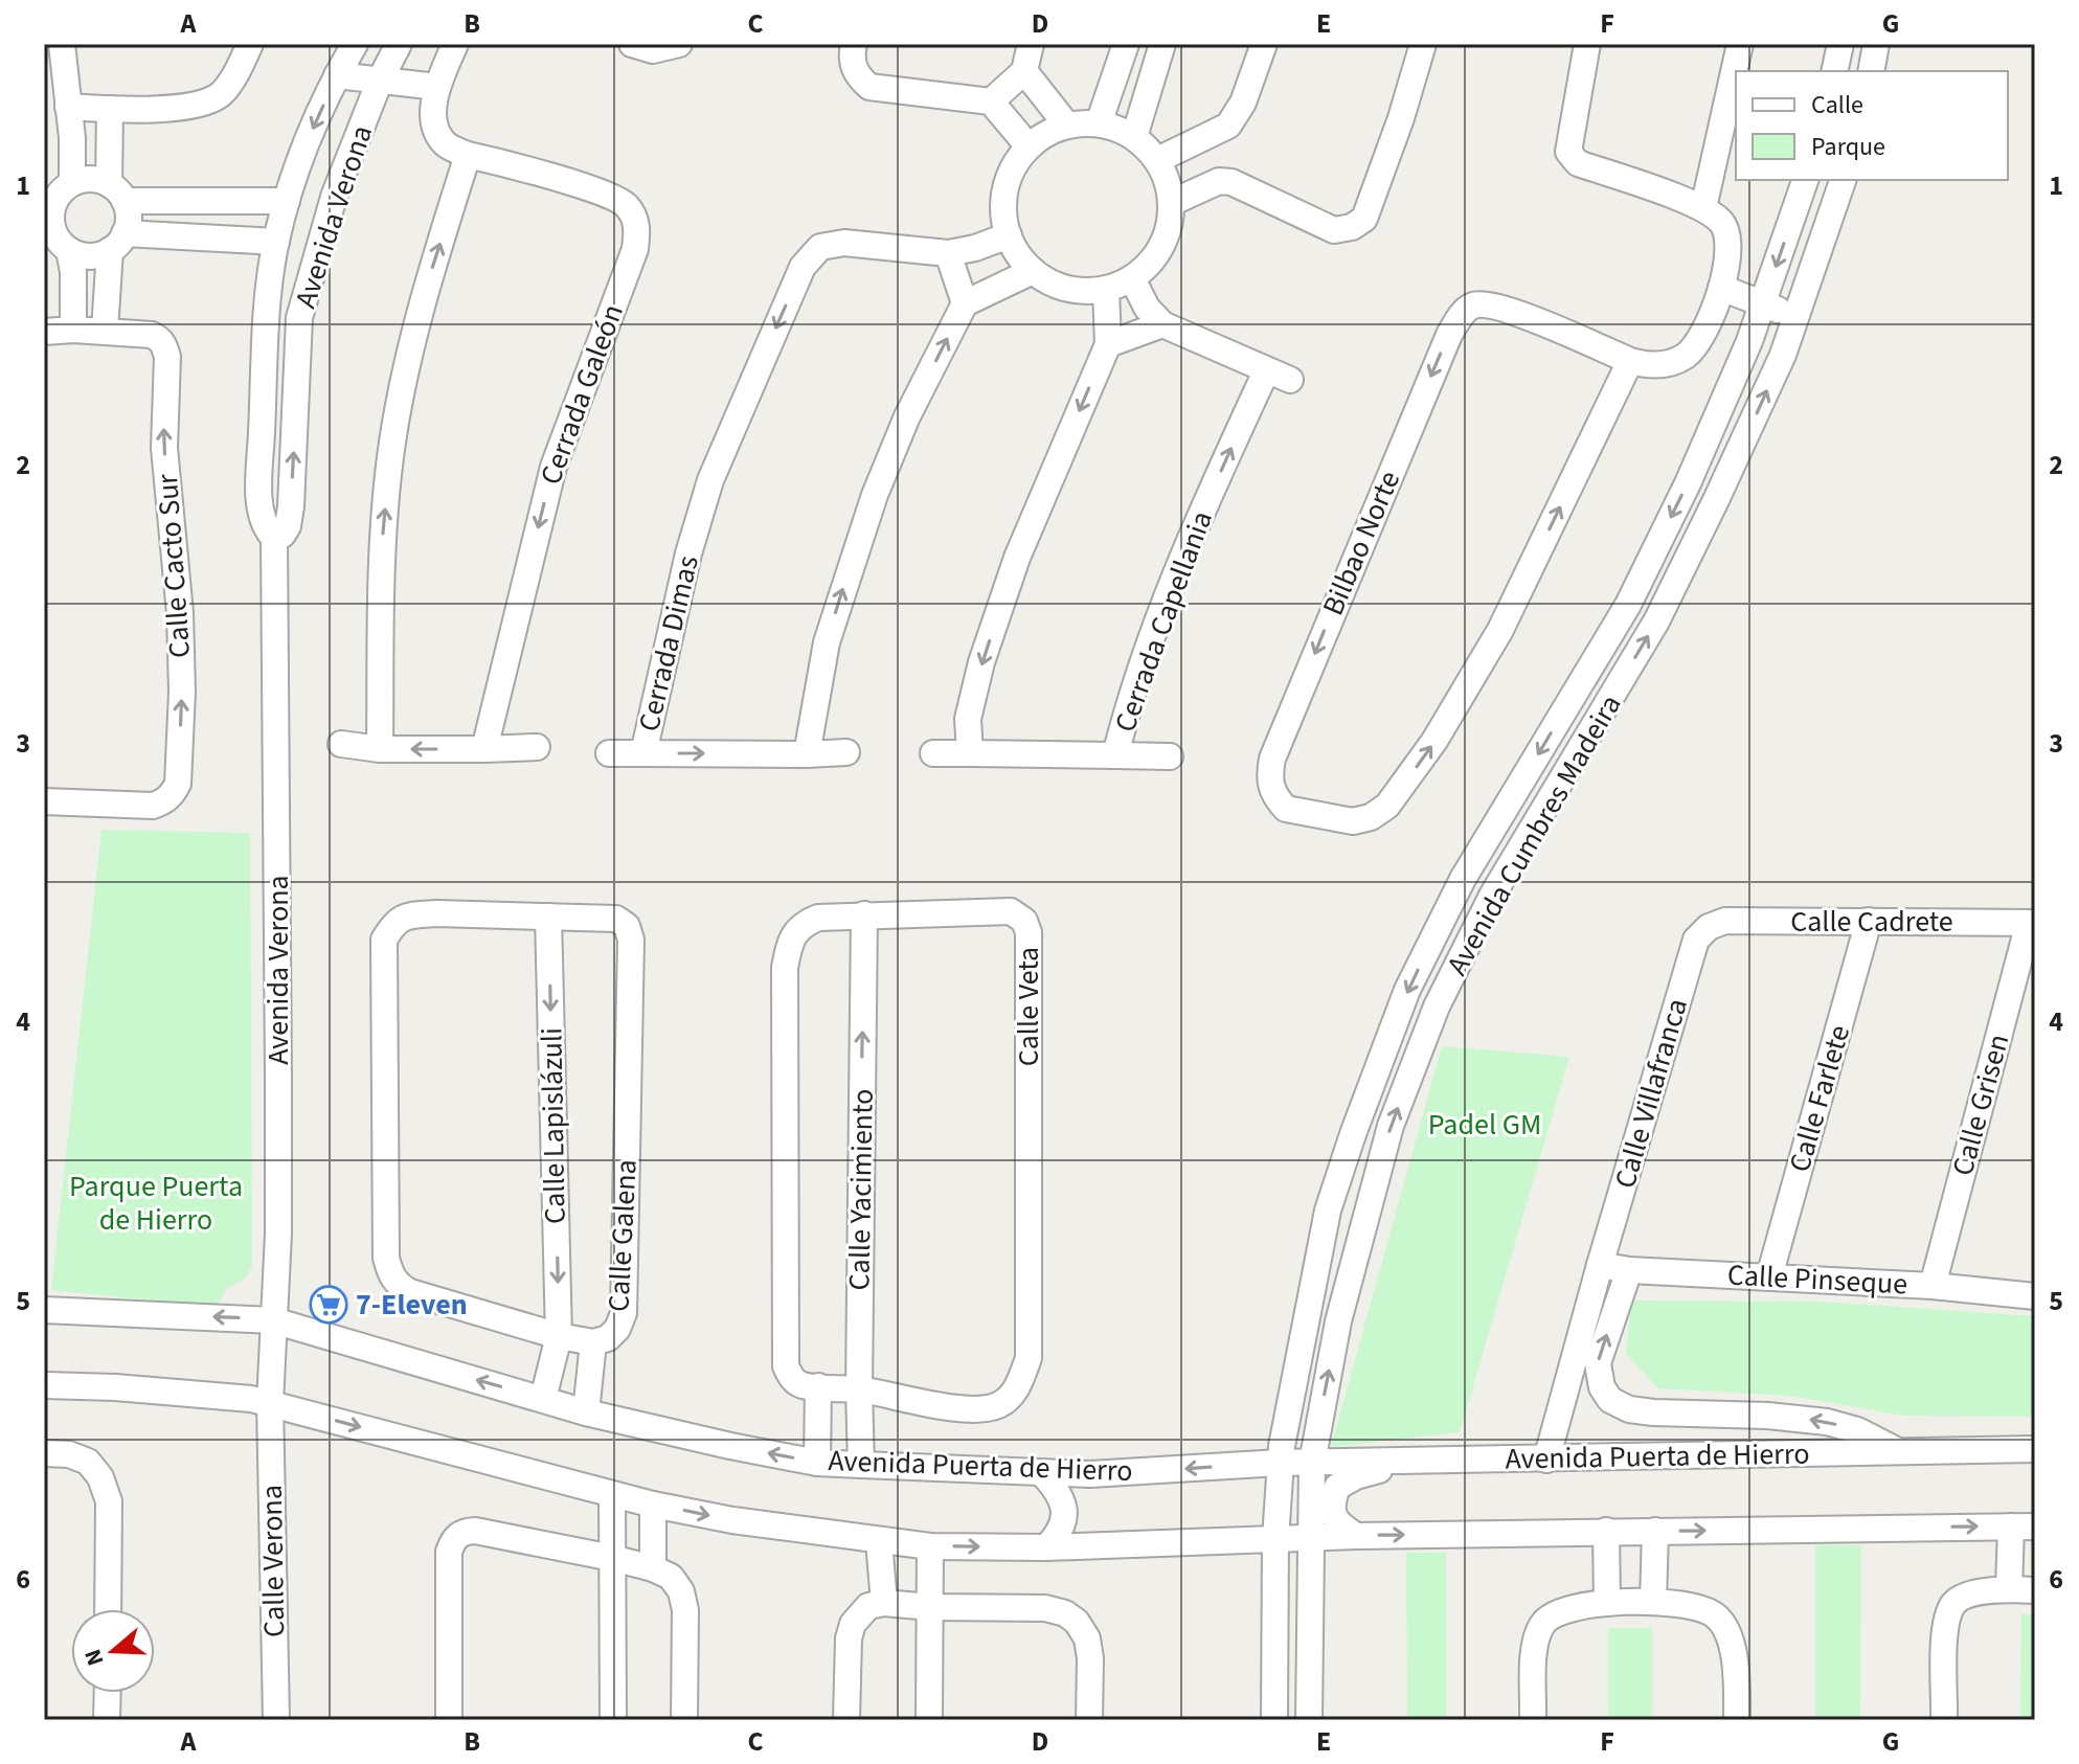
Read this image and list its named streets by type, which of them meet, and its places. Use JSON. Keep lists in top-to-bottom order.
{
  "streets": {
    "street": [
      "Avenida Verona",
      "Cerrada Galeón",
      "Bilbao Norte",
      "Calle Cacto Sur",
      "Cerrada Capellania",
      "Cerrada Dimas",
      "Avenida Cumbres Madeira",
      "Calle Cadrete",
      "Calle Veta",
      "Calle Villafranca",
      "Calle Farlete",
      "Calle Grisen",
      "Calle Lapislázuli",
      "Calle Yacimiento",
      "Calle Galena",
      "Calle Pinseque",
      "Avenida Puerta de Hierro",
      "Calle Verona"
    ]
  },
  "crossings": [
    ["Avenida Verona", "Avenida Puerta de Hierro"],
    ["Avenida Verona", "Calle Verona"],
    ["Avenida Cumbres Madeira", "Avenida Puerta de Hierro"],
    ["Calle Cadrete", "Calle Villafranca"],
    ["Calle Cadrete", "Calle Farlete"],
    ["Calle Cadrete", "Calle Grisen"],
    ["Calle Veta", "Calle Yacimiento"],
    ["Calle Villafranca", "Calle Pinseque"],
    ["Calle Villafranca", "Avenida Puerta de Hierro"],
    ["Calle Farlete", "Calle Pinseque"],
    ["Calle Grisen", "Calle Pinseque"],
    ["Calle Lapislázuli", "Calle Galena"],
    ["Calle Lapislázuli", "Avenida Puerta de Hierro"],
    ["Calle Yacimiento", "Avenida Puerta de Hierro"]
  ],
  "one_way": ["Calle Lapislázuli", "Calle Yacimiento"],
  "parks": ["Padel GM", "Parque Puerta de Hierro"],
  "places": {
    "supermarket": ["7-Eleven"]
  },
  "legend": ["Calle", "Parque"],
  "north": "left",
  "grid": {
    "columns": [
      "A",
      "B",
      "C",
      "D",
      "E",
      "F",
      "G"
    ],
    "rows": [
      "1",
      "2",
      "3",
      "4",
      "5",
      "6"
    ]
  }
}
